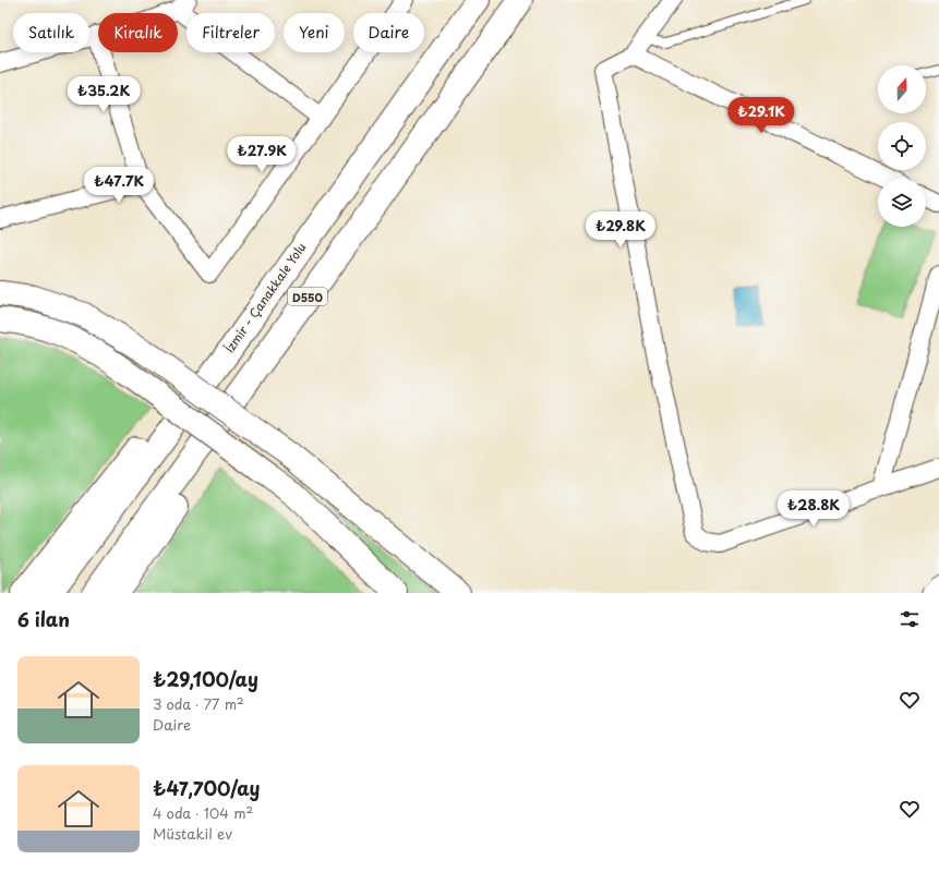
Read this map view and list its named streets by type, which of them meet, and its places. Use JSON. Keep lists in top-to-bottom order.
{
  "streets": {
    "highway": ["D550", "İzmir - Çanakkale Yolu"]
  },
  "north": "top",
  "page": {
    "chip": [
      "Satılık",
      "Kiralık",
      "Filtreler",
      "Yeni",
      "Daire"
    ],
    "price": [
      "₺35.2K",
      "₺29.1K",
      "₺27.9K",
      "₺47.7K",
      "₺29.8K",
      "₺28.8K"
    ],
    "heading": "6 ilan",
    "list": [
      {
        "name": "₺29,100/ay",
        "note": "3 oda · 77 m² · Daire"
      },
      {
        "name": "₺47,700/ay",
        "note": "4 oda · 104 m² · Müstakil ev"
      }
    ]
  }
}
